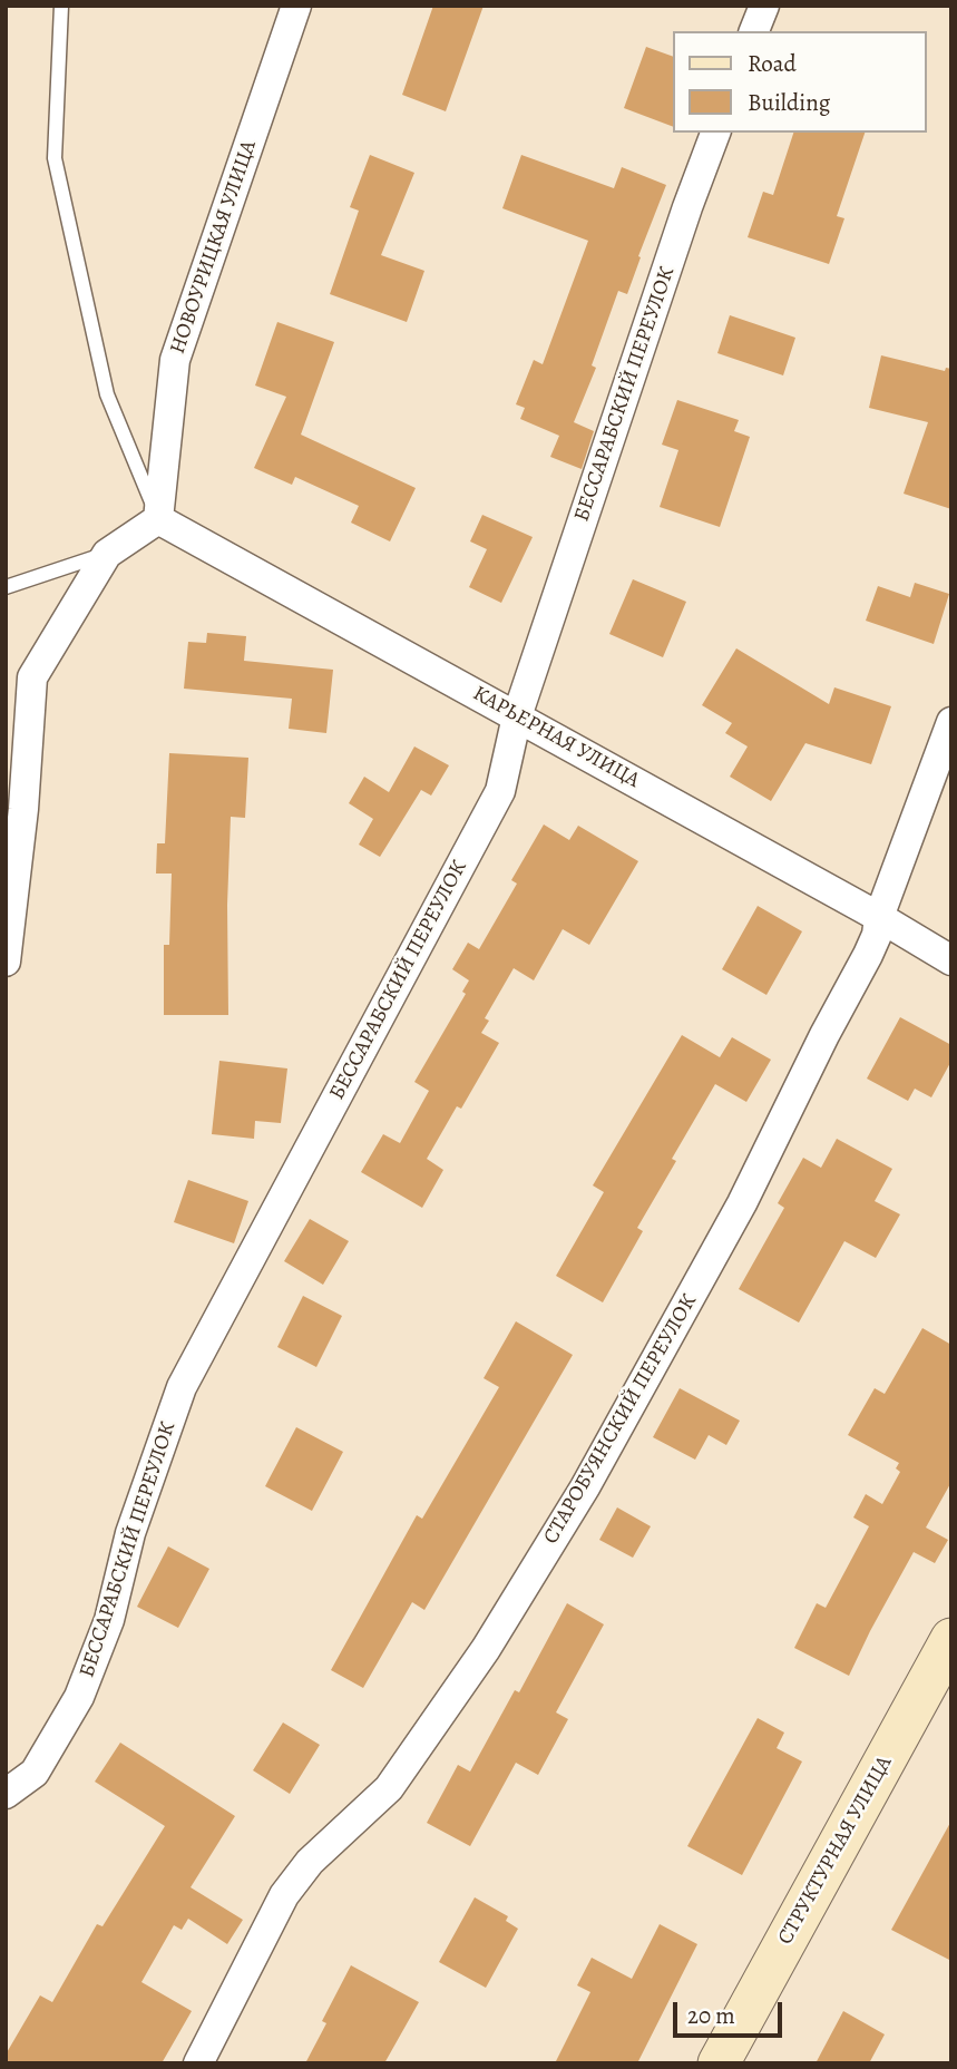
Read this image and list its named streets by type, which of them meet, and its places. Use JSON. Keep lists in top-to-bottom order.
{
  "streets": {
    "main road": ["СТРУКТУРНАЯ УЛИЦА"],
    "street": [
      "НОВОУРИЦКАЯ УЛИЦА",
      "БЕССАРАБСКИЙ ПЕРЕУЛОК",
      "КАРЬЕРНАЯ УЛИЦА",
      "СТАРОБУЯНСКИЙ ПЕРЕУЛОК"
    ]
  },
  "crossings": [
    ["НОВОУРИЦКАЯ УЛИЦА", "КАРЬЕРНАЯ УЛИЦА"],
    ["БЕССАРАБСКИЙ ПЕРЕУЛОК", "КАРЬЕРНАЯ УЛИЦА"],
    ["КАРЬЕРНАЯ УЛИЦА", "СТАРОБУЯНСКИЙ ПЕРЕУЛОК"]
  ],
  "legend": ["Road", "Building"],
  "scale_bar": "20 m"
}
